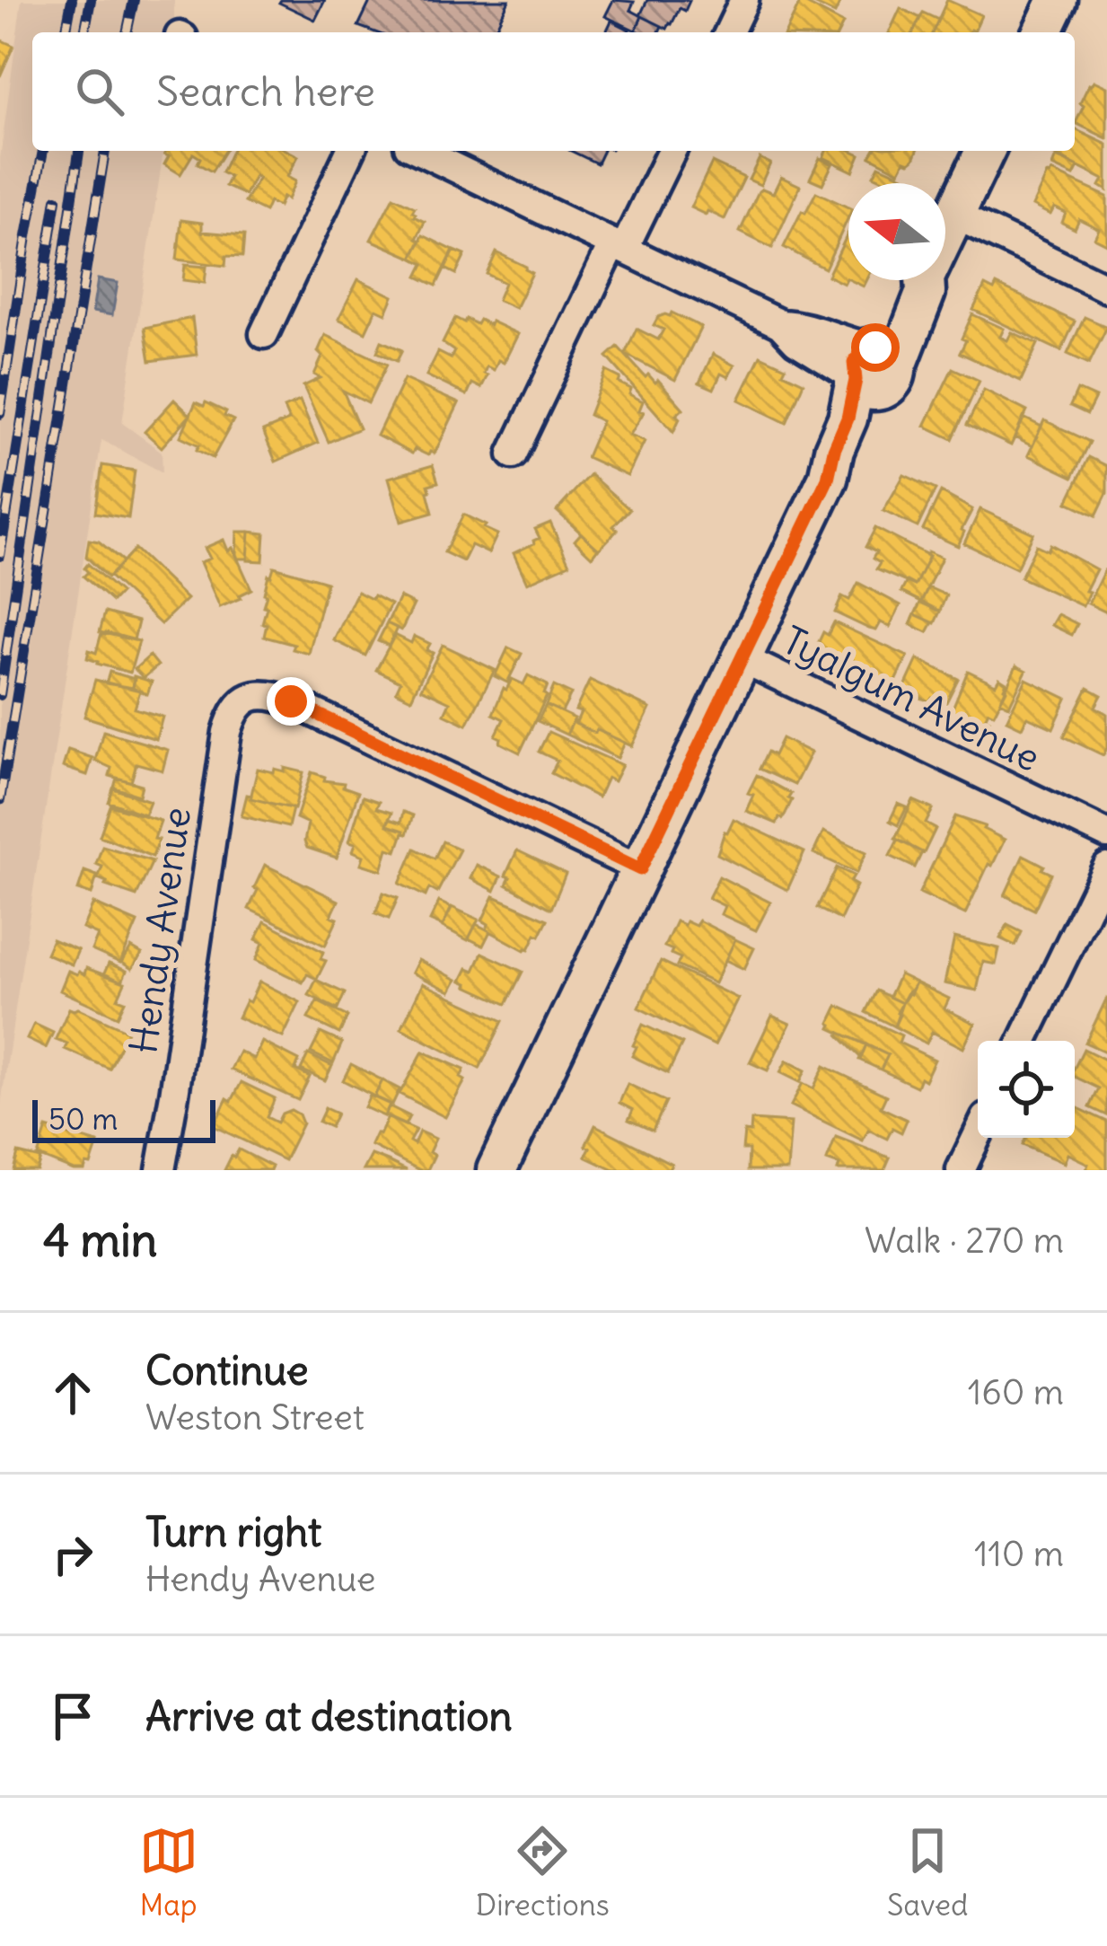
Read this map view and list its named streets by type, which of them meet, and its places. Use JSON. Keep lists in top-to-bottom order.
{
  "streets": {
    "street": ["Tyalgum Avenue", "Hendy Avenue"]
  },
  "scale_bar": "50 m",
  "north": "left",
  "page": {
    "search": "Search here",
    "scale": "50 m",
    "heading": ["4 min", "Walk · 270 m"],
    "list": [
      ["Continue", "Weston Street", "160 m"],
      ["Turn right", "Hendy Avenue", "110 m"],
      "Arrive at destination"
    ],
    "nav": ["Map", "Directions", "Saved"]
  }
}
